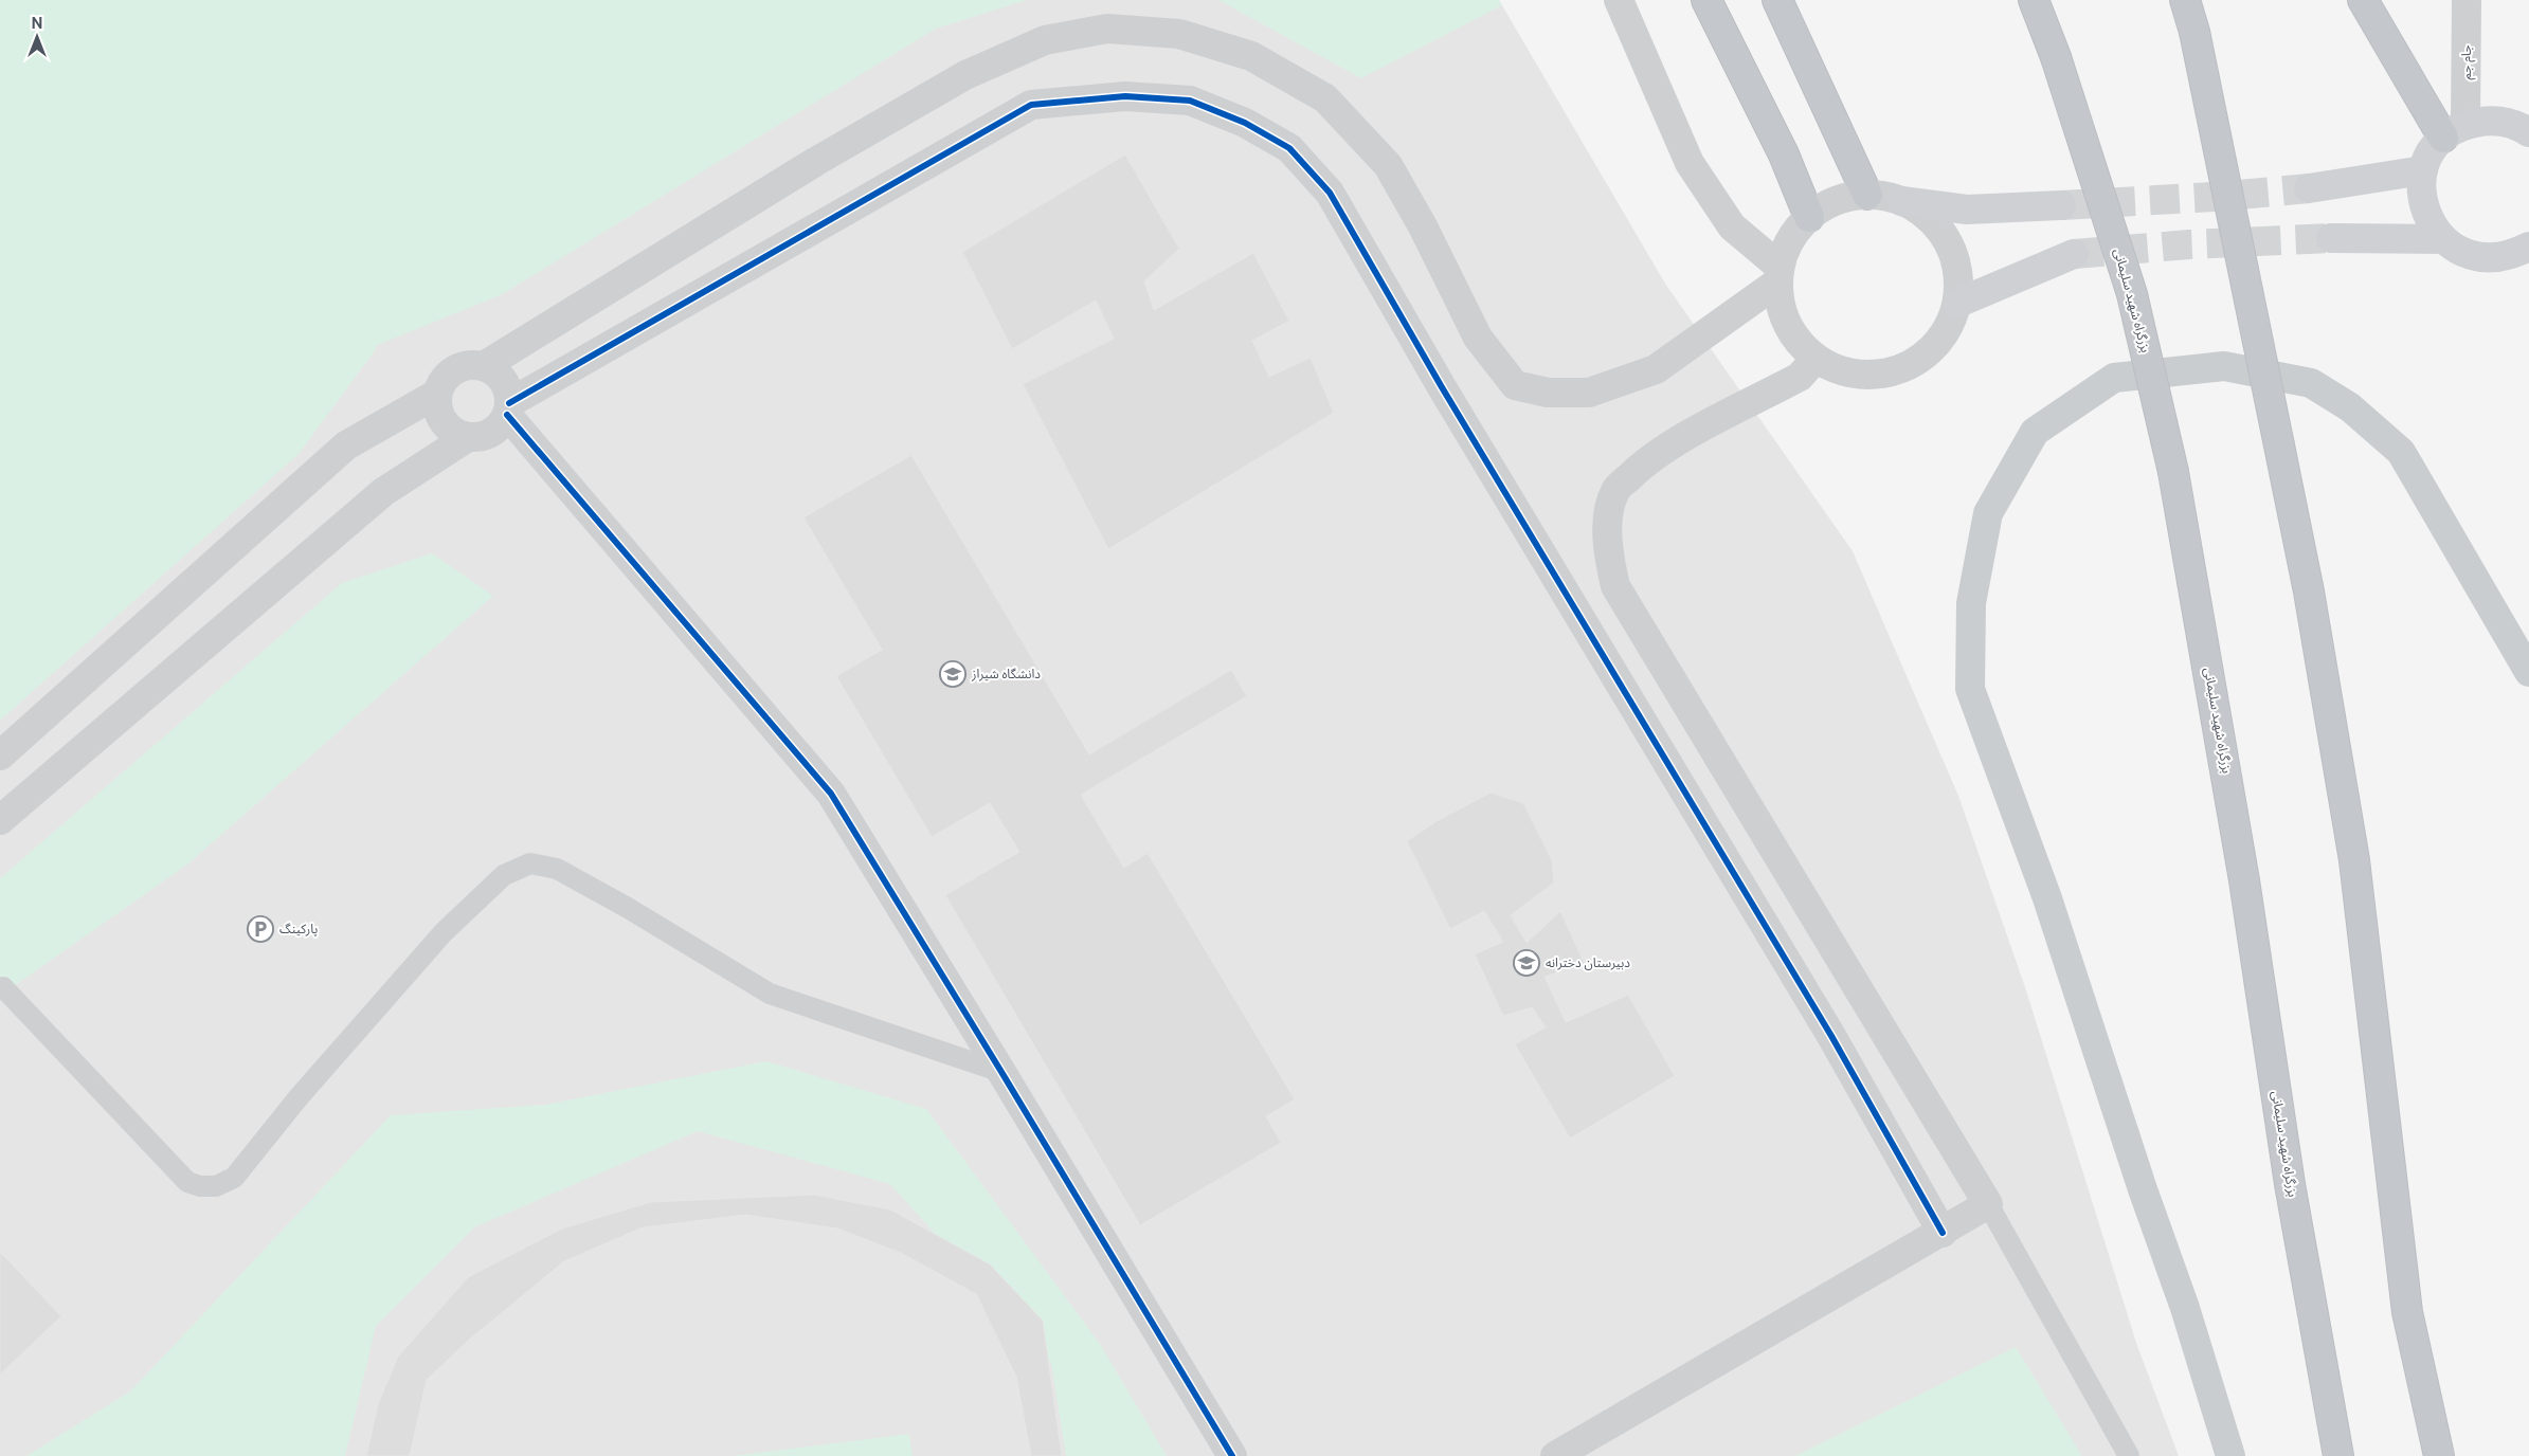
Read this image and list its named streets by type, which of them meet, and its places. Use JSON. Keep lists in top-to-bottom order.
{
  "streets": {
    "highway": ["بزرگراه شهید سلیمانی"],
    "street": ["جام جم"]
  },
  "places": {
    "school or university": ["دانشگاه شیراز", "دبیرستان دخترانه"],
    "parking": ["پارکینگ"]
  },
  "north": "top"
}
